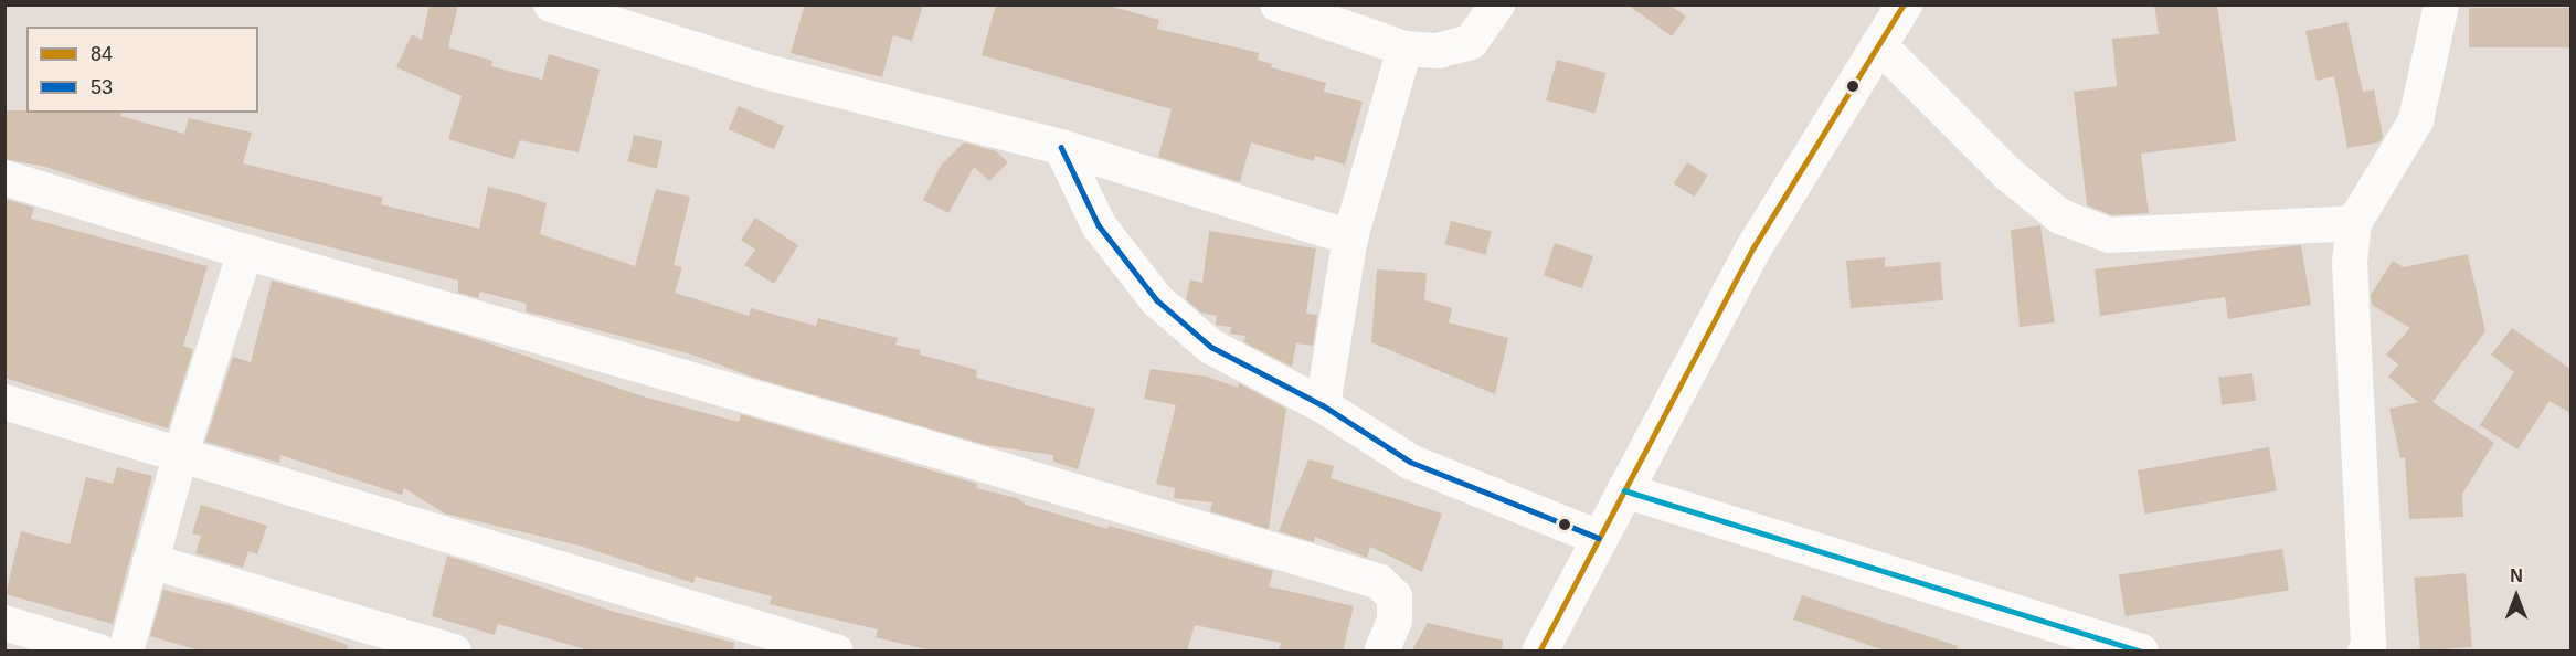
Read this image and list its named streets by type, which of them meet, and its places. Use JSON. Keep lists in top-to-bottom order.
{
  "lines": ["transit line 84", "transit line 53"],
  "legend": ["84", "53"],
  "north": "top"
}
